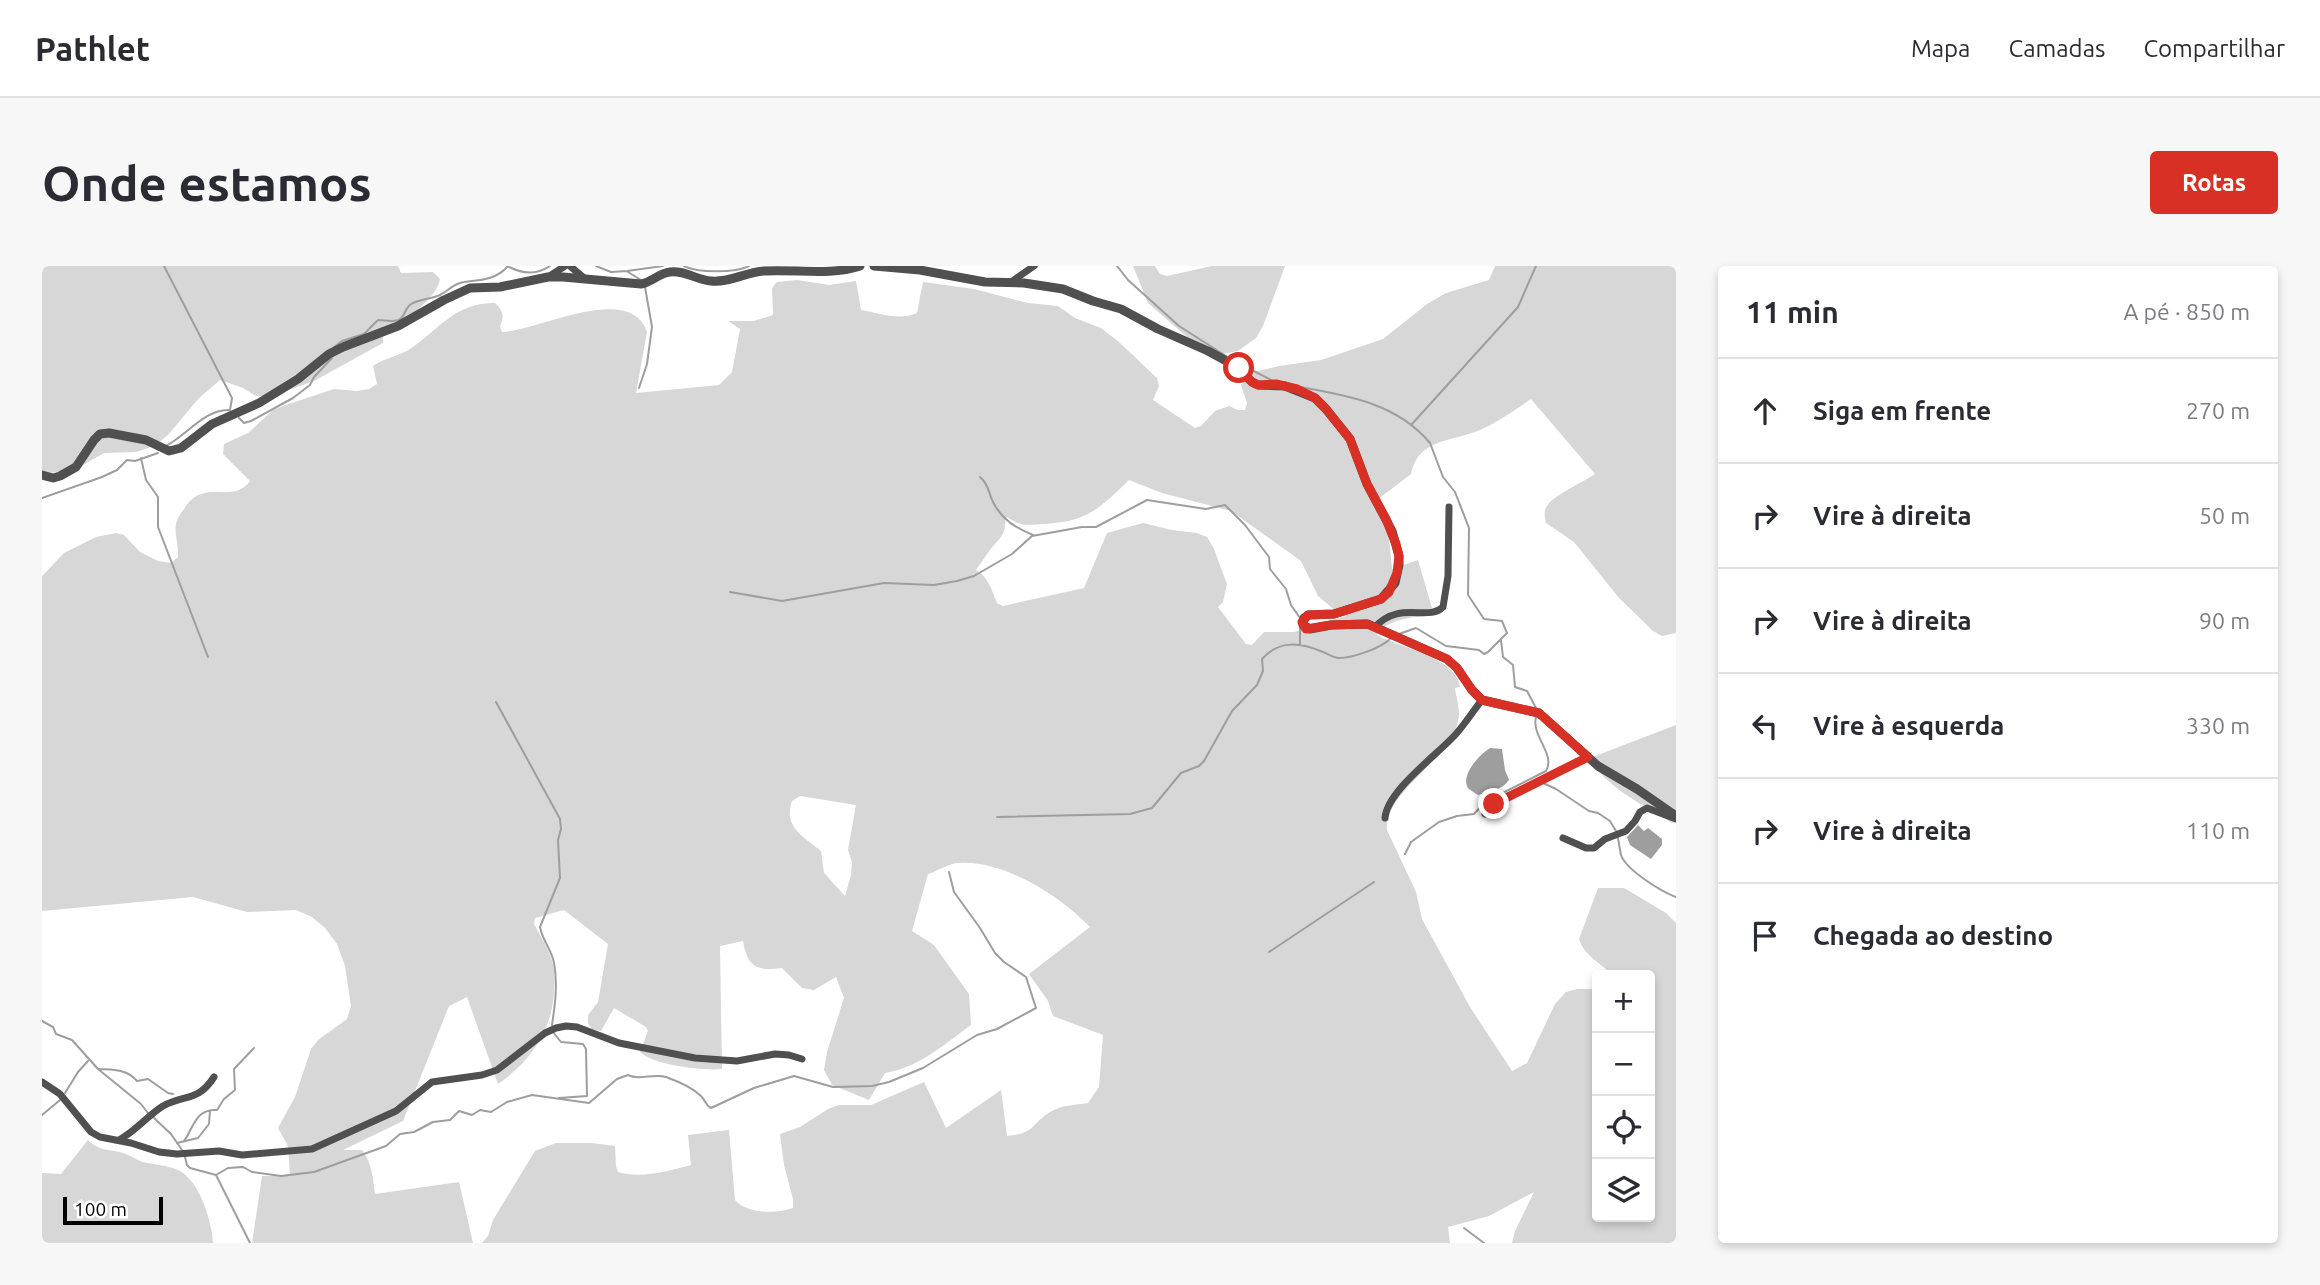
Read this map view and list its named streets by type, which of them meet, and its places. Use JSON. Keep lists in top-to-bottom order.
{
  "scale_bar": "100 m",
  "page": {
    "header": "Pathlet",
    "nav": ["Mapa", "Camadas", "Compartilhar"],
    "buttons": "Rotas",
    "title": "Onde estamos",
    "heading": ["11 min", "A pé · 850 m"],
    "list": [
      ["Siga em frente", "270 m"],
      ["Vire à direita", "50 m"],
      ["Vire à direita", "90 m"],
      ["Vire à esquerda", "330 m"],
      ["Vire à direita", "110 m"],
      "Chegada ao destino"
    ],
    "map_buttons": ["+", "−"],
    "scale": "100 m"
  }
}
